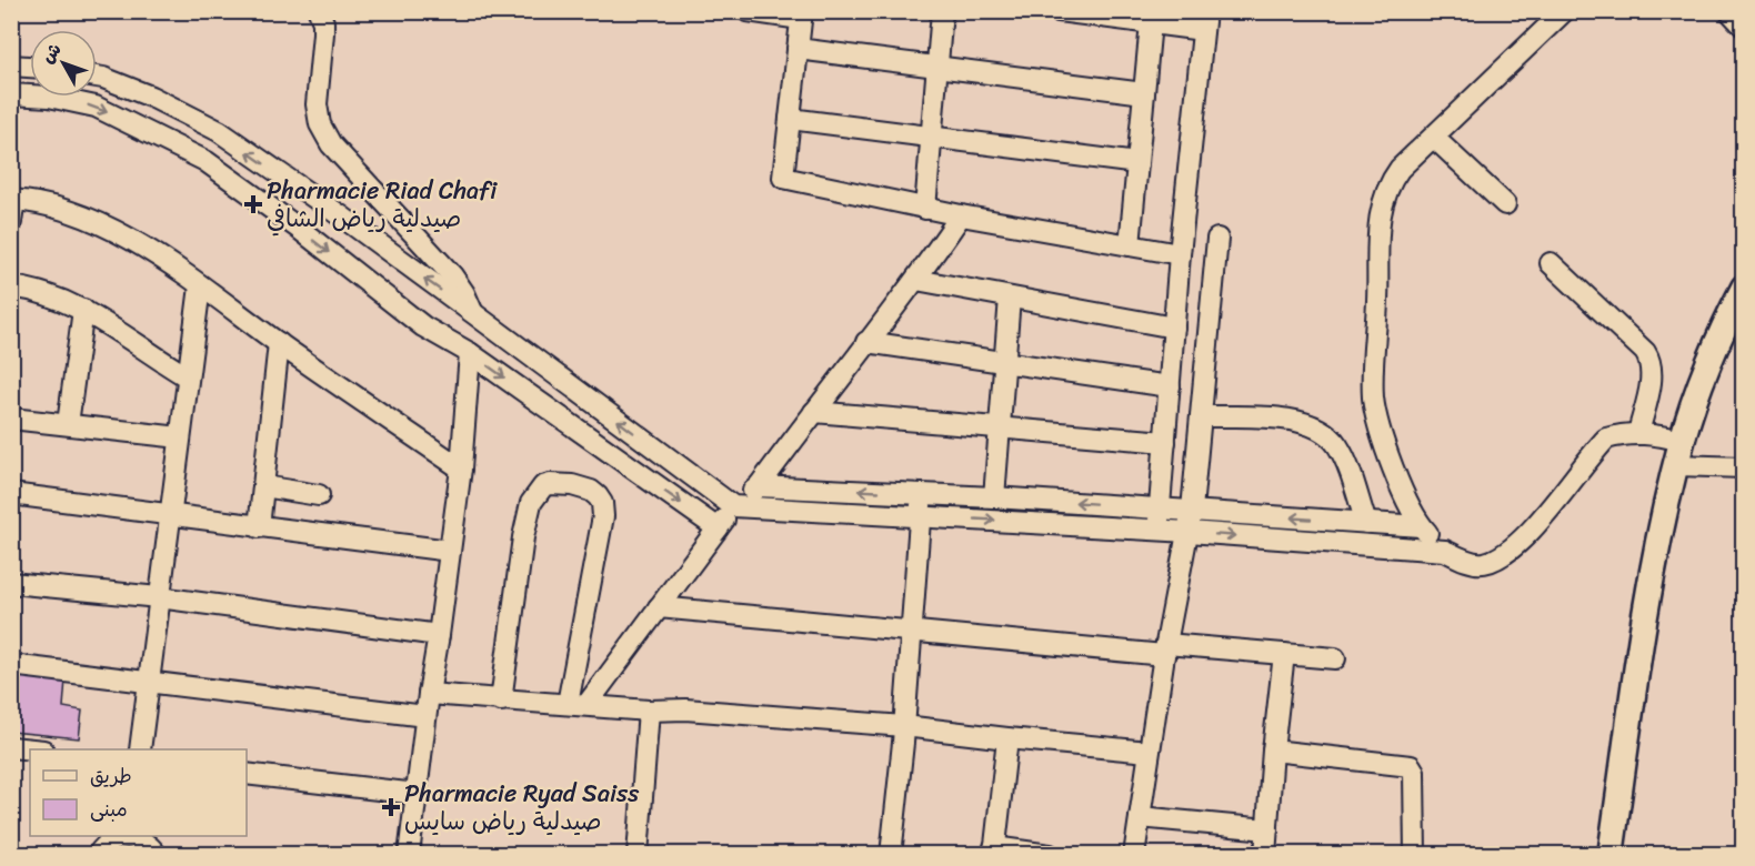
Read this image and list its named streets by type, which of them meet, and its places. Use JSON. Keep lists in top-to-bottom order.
{
  "places": {
    "health": ["Pharmacie Riad Chafi صيدلية رياض الشافي", "Pharmacie Ryad Saiss صيدلية رياض سايس"]
  },
  "legend": ["طريق", "مبنى"],
  "north": "top left"
}
